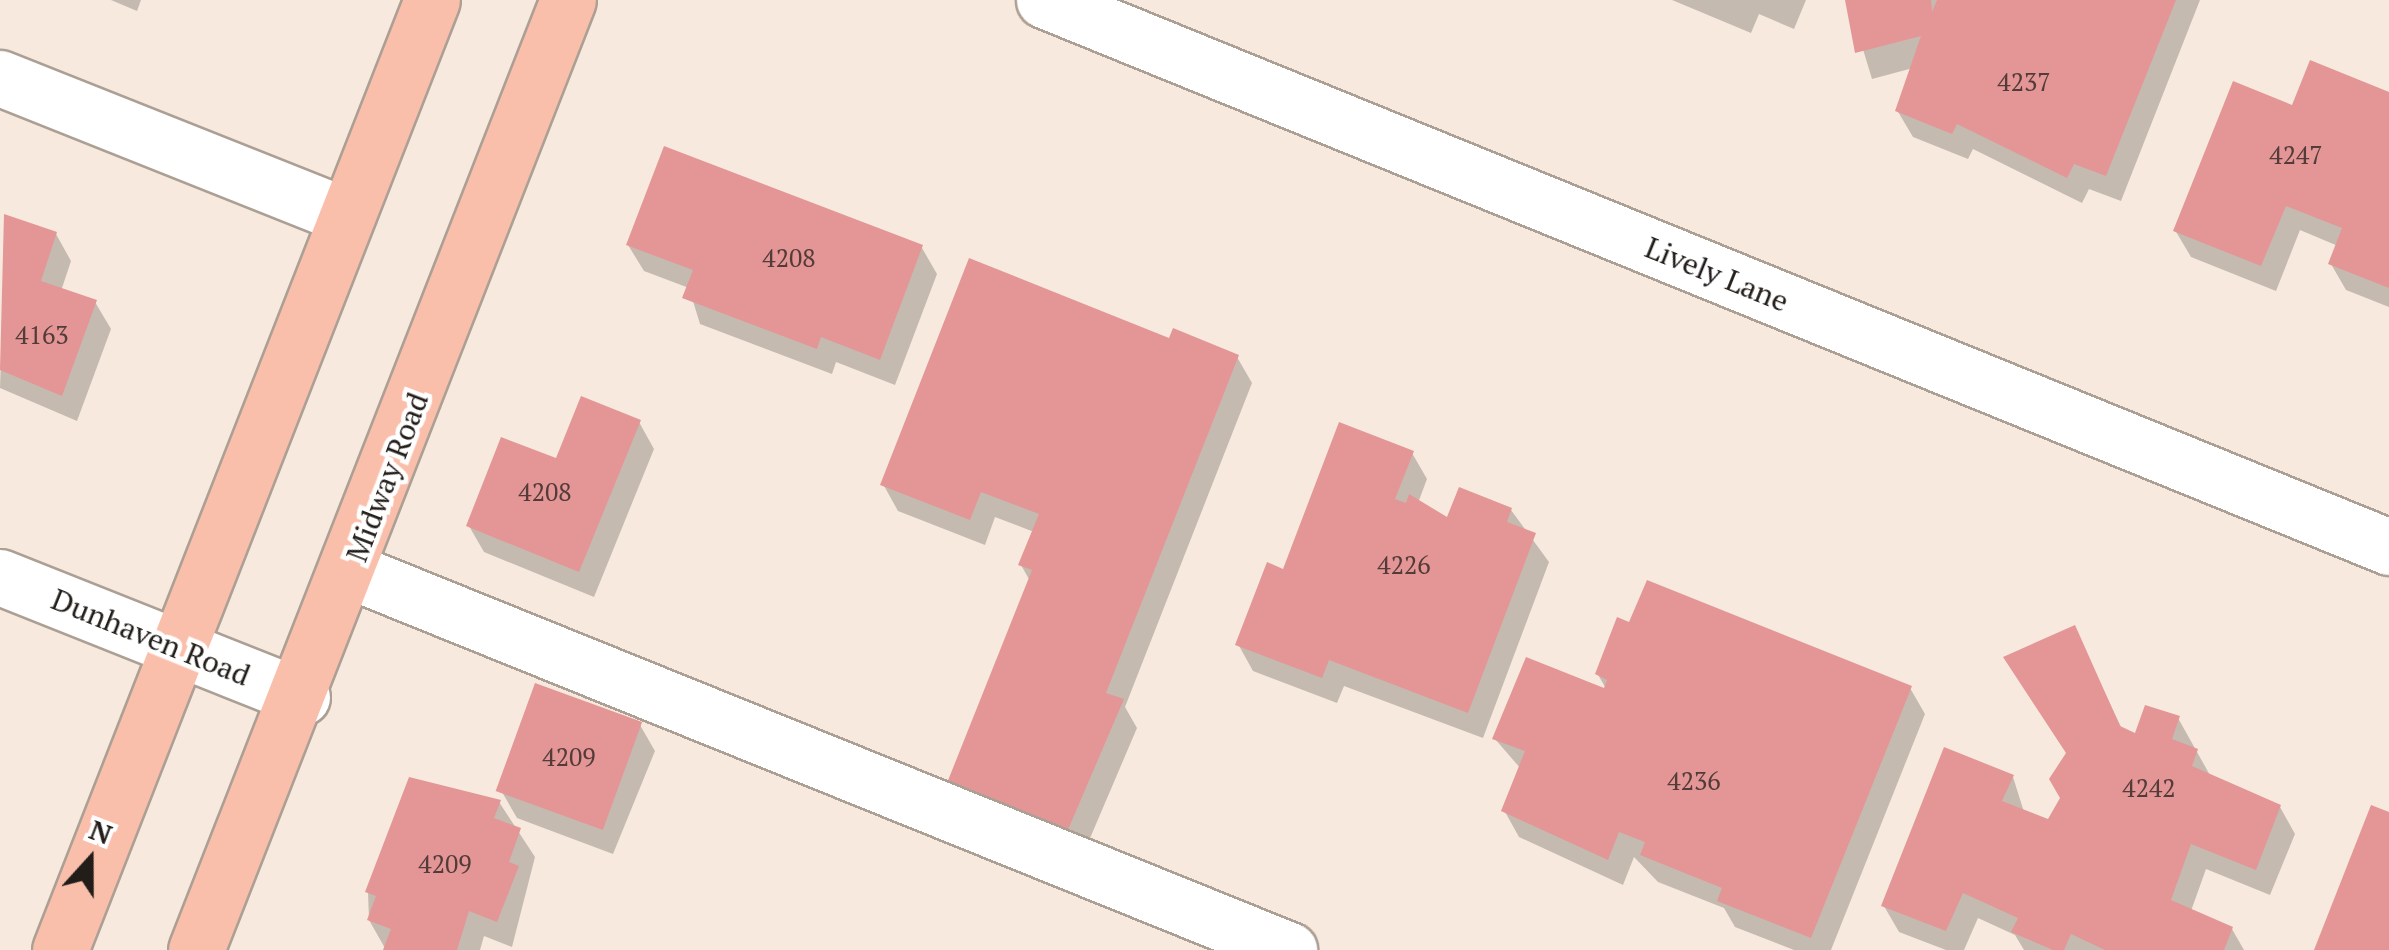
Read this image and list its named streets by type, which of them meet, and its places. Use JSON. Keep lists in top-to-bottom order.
{
  "streets": {
    "main road": ["Midway Road"],
    "street": ["Lively Lane", "Dunhaven Road"]
  },
  "crossings": [
    ["Midway Road", "Dunhaven Road"]
  ],
  "house_numbers": [
    "4237",
    "4247",
    "4208",
    "4163",
    "4208",
    "4226",
    "4209",
    "4236",
    "4242",
    "4209"
  ],
  "north": "top"
}
